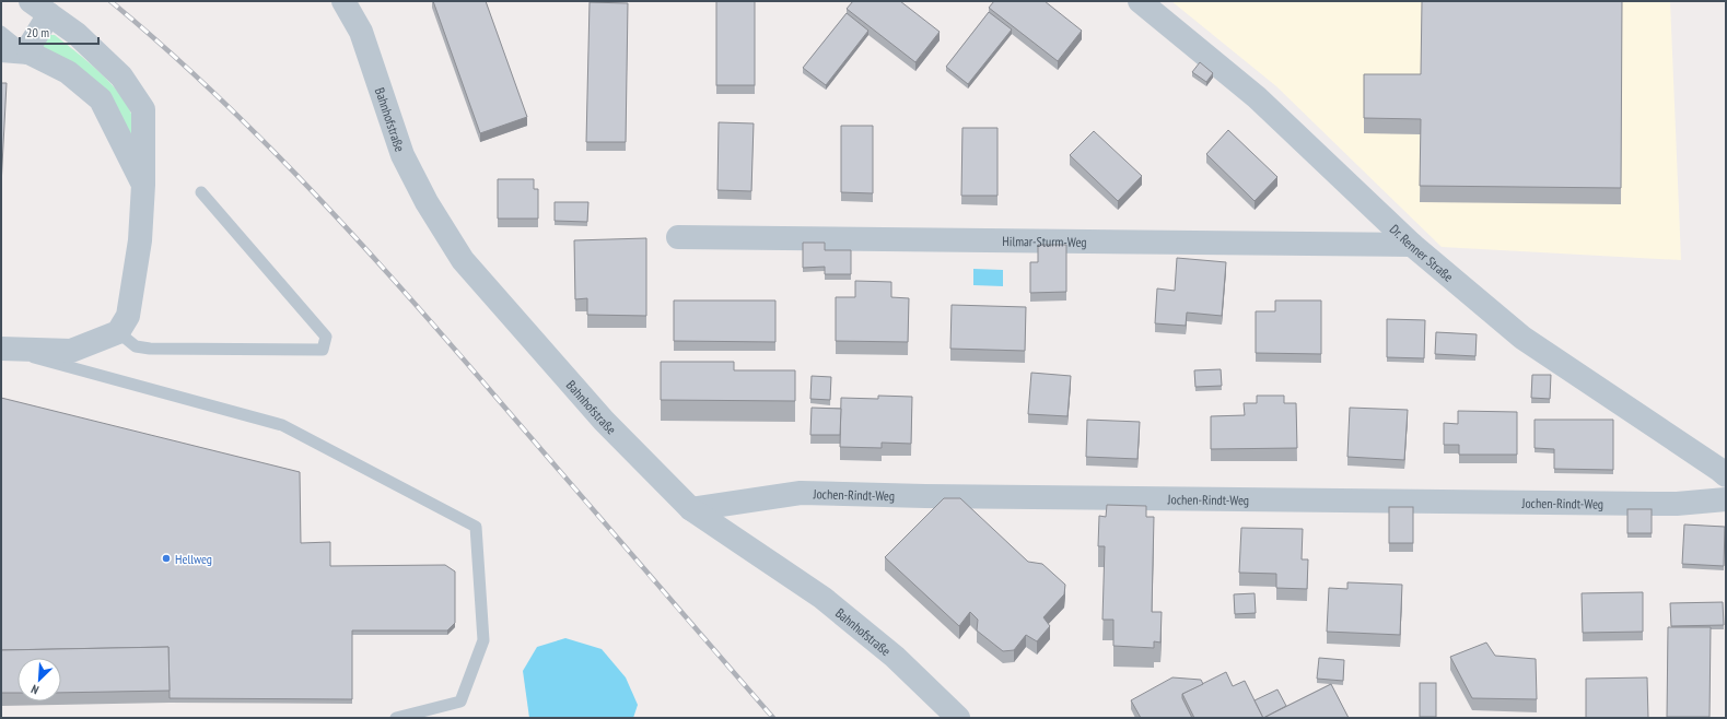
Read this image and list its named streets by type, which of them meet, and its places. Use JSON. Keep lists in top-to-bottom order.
{
  "streets": {
    "street": [
      "Bahnhofstraße",
      "Hilmar-Sturm-Weg",
      "Dr. Renner Straße",
      "Jochen-Rindt-Weg"
    ]
  },
  "crossings": [
    ["Bahnhofstraße", "Jochen-Rindt-Weg"],
    ["Hilmar-Sturm-Weg", "Dr. Renner Straße"]
  ],
  "places": ["Hellweg"],
  "scale_bar": "20 m",
  "north": "bottom left"
}
